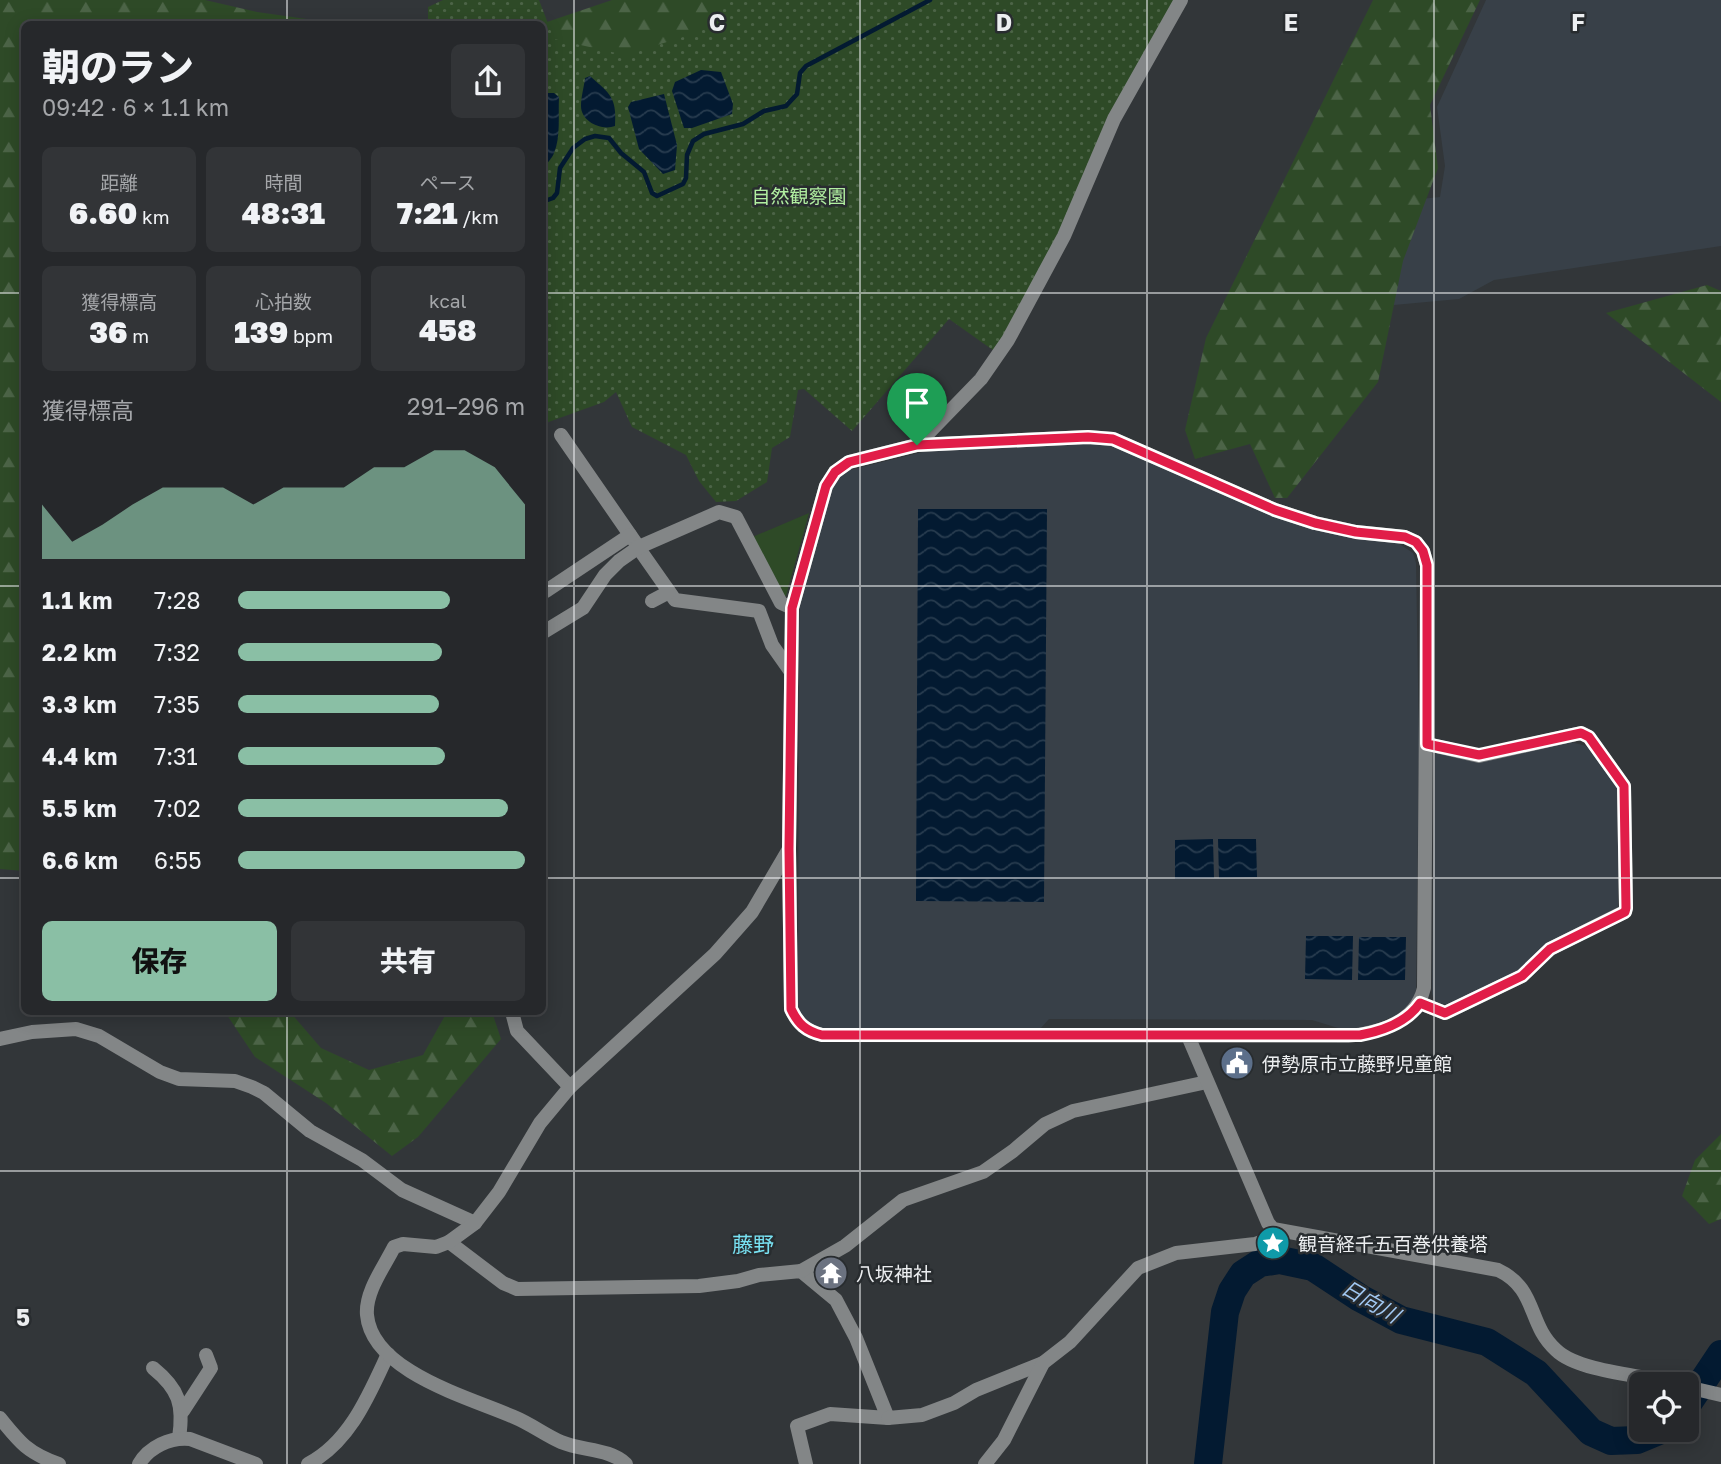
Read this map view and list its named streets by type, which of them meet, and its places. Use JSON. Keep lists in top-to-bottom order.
{
  "districts": ["藤野"],
  "water": ["日向川"],
  "parks": ["自然観察園"],
  "places": {
    "public building": ["伊勢原市立藤野児童館"],
    "place": ["観音経千五百巻供養塔"],
    "temple": ["八坂神社"]
  },
  "page": {
    "heading": ["朝のラン", "09:42 · 6 × 1.1 km"],
    "stats": [
      ["距離", "6.60 km"],
      ["時間", "48:31"],
      ["ペース", "7:21 /km"],
      ["獲得標高", "36 m"],
      ["心拍数", "139 bpm"],
      ["kcal", "458"]
    ],
    "chart": ["獲得標高", "291–296 m"],
    "list": [
      {
        "name": "1.1 km",
        "note": "7:28"
      },
      {
        "name": "2.2 km",
        "note": "7:32"
      },
      {
        "name": "3.3 km",
        "note": "7:35"
      },
      {
        "name": "4.4 km",
        "note": "7:31"
      },
      {
        "name": "5.5 km",
        "note": "7:02"
      },
      {
        "name": "6.6 km",
        "note": "6:55"
      }
    ],
    "buttons": ["保存", "共有"]
  },
  "grid": {
    "columns": [
      "C",
      "D",
      "E",
      "F"
    ],
    "rows": ["5"]
  }
}
